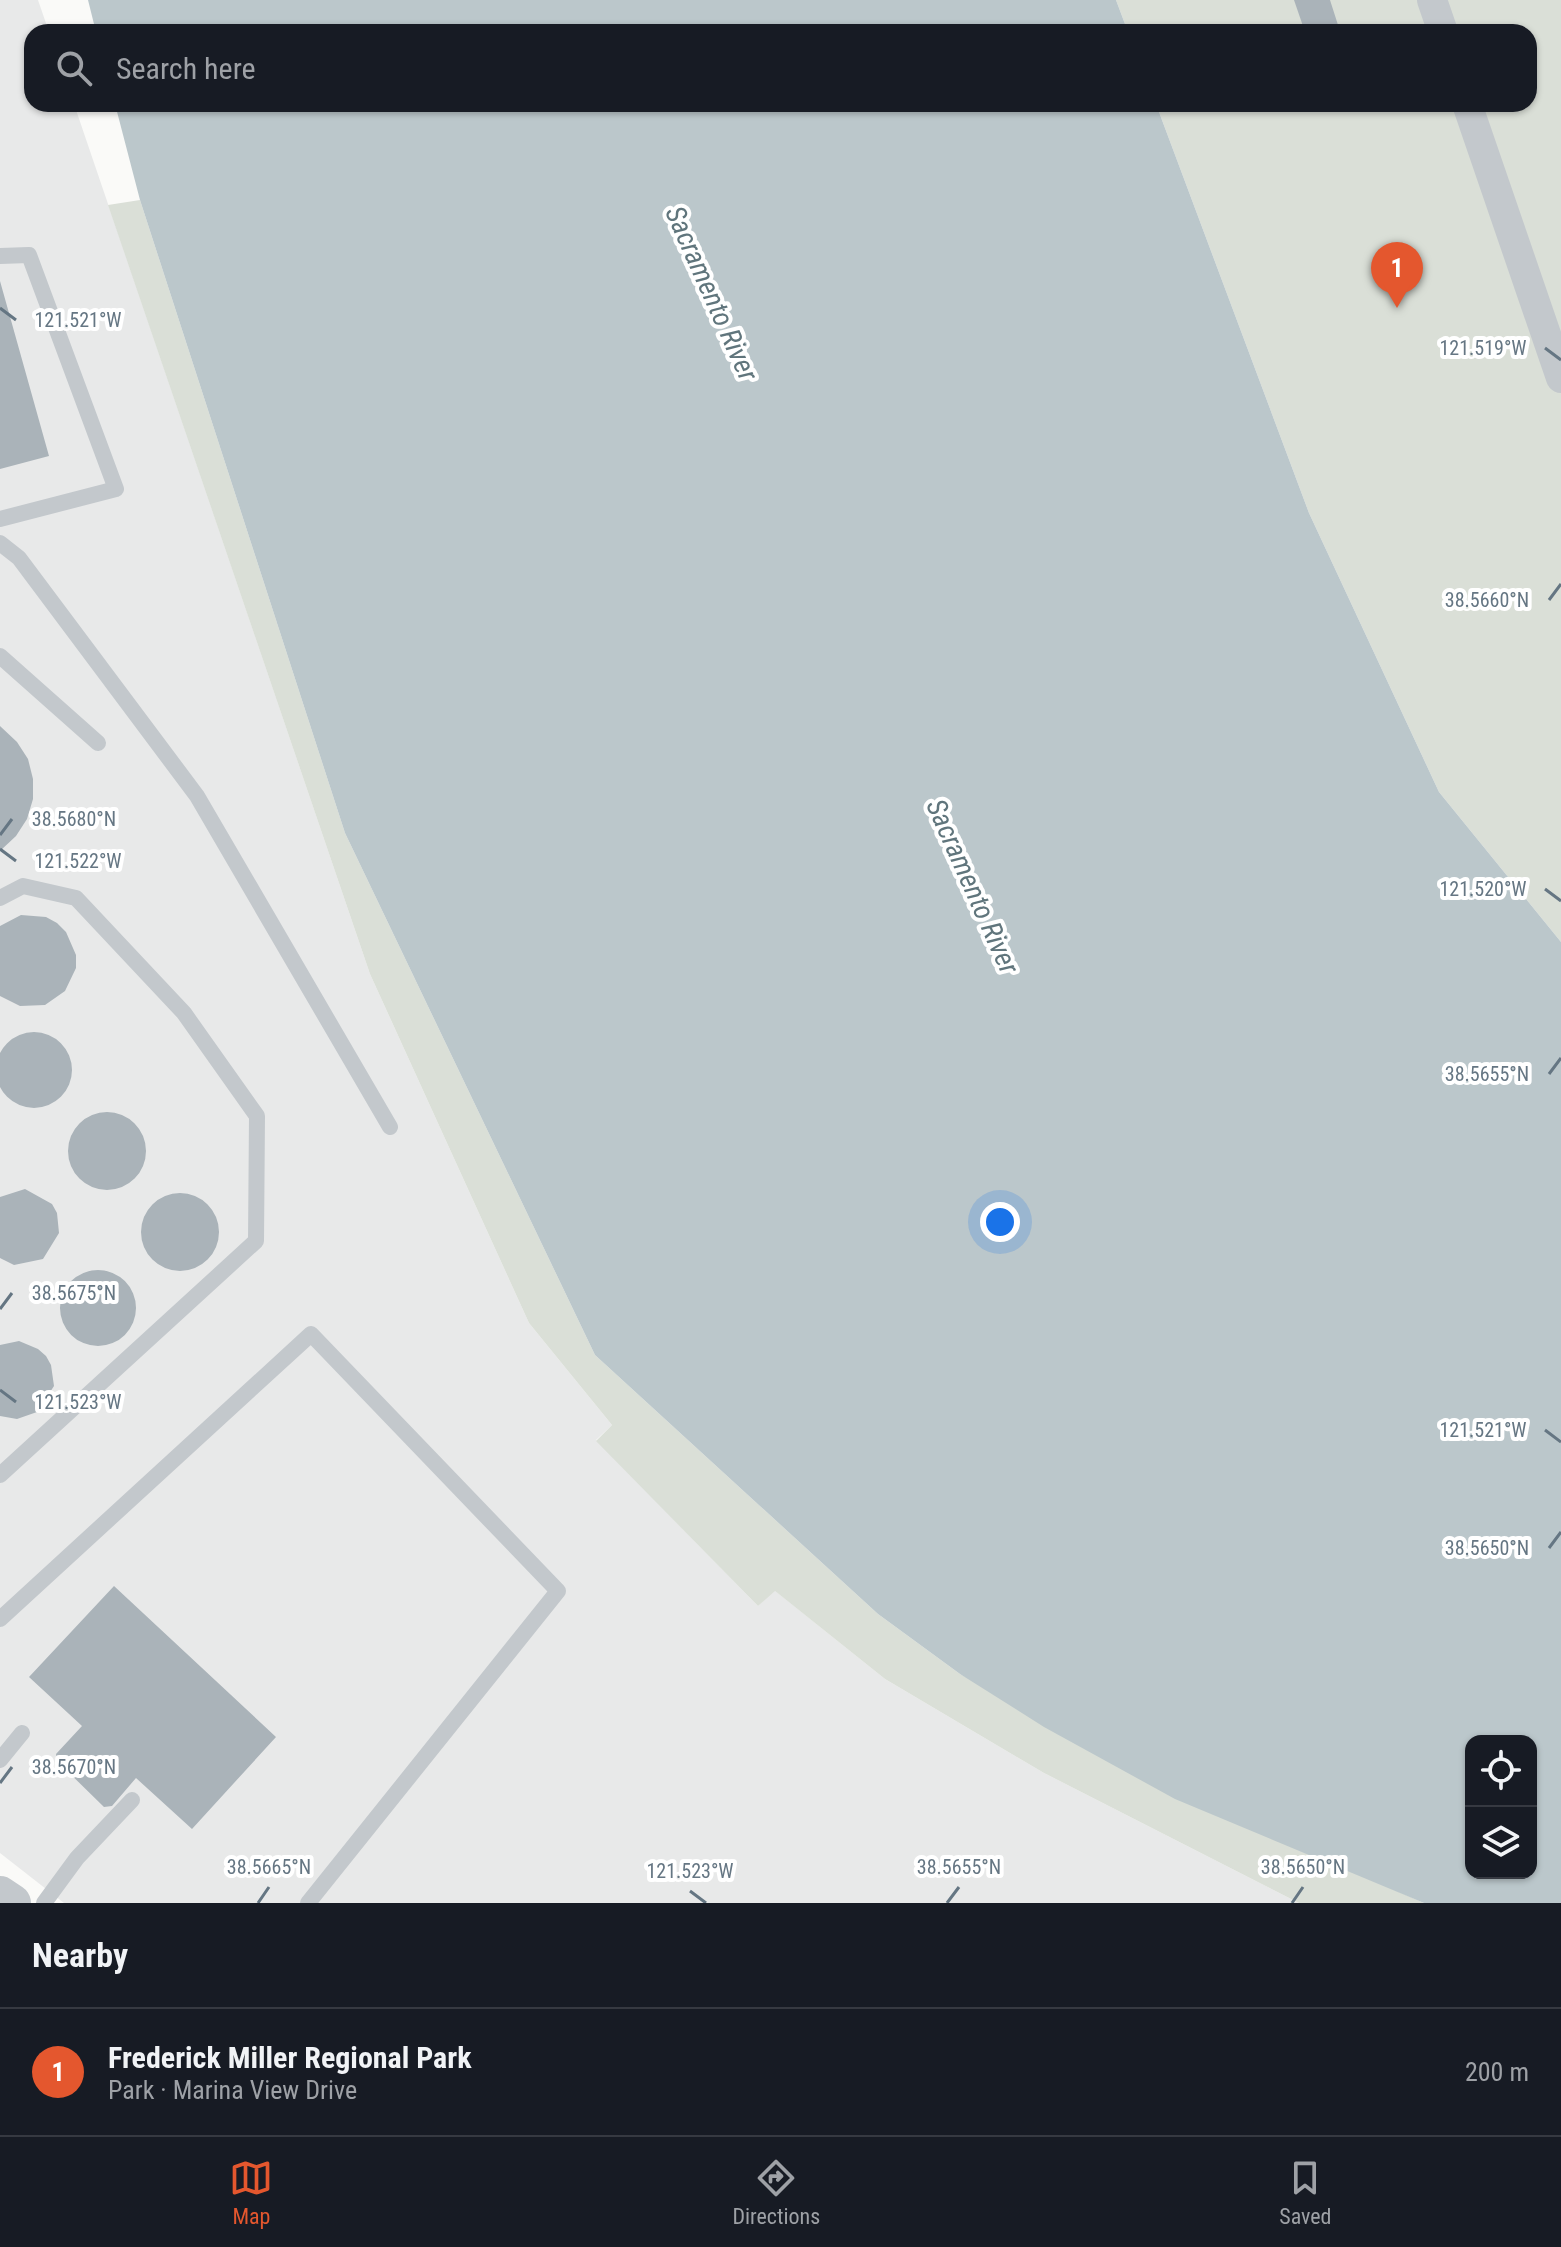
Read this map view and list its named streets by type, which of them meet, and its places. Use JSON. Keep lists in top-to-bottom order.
{
  "water": ["Sacramento River"],
  "page": {
    "search": "Search here",
    "pins": "1",
    "heading": "Nearby",
    "list": [
      {
        "mark": "1",
        "name": "Frederick Miller Regional Park",
        "note": "Park · Marina View Drive",
        "value": "200 m"
      }
    ],
    "nav": ["Map", "Directions", "Saved"]
  },
  "coordinates": [
    "121.521°W",
    "121.519°W",
    "38.5660°N",
    "38.5680°N",
    "121.522°W",
    "121.520°W",
    "38.5655°N",
    "38.5675°N",
    "121.523°W",
    "38.5650°N",
    "38.5670°N",
    "38.5665°N"
  ]
}
